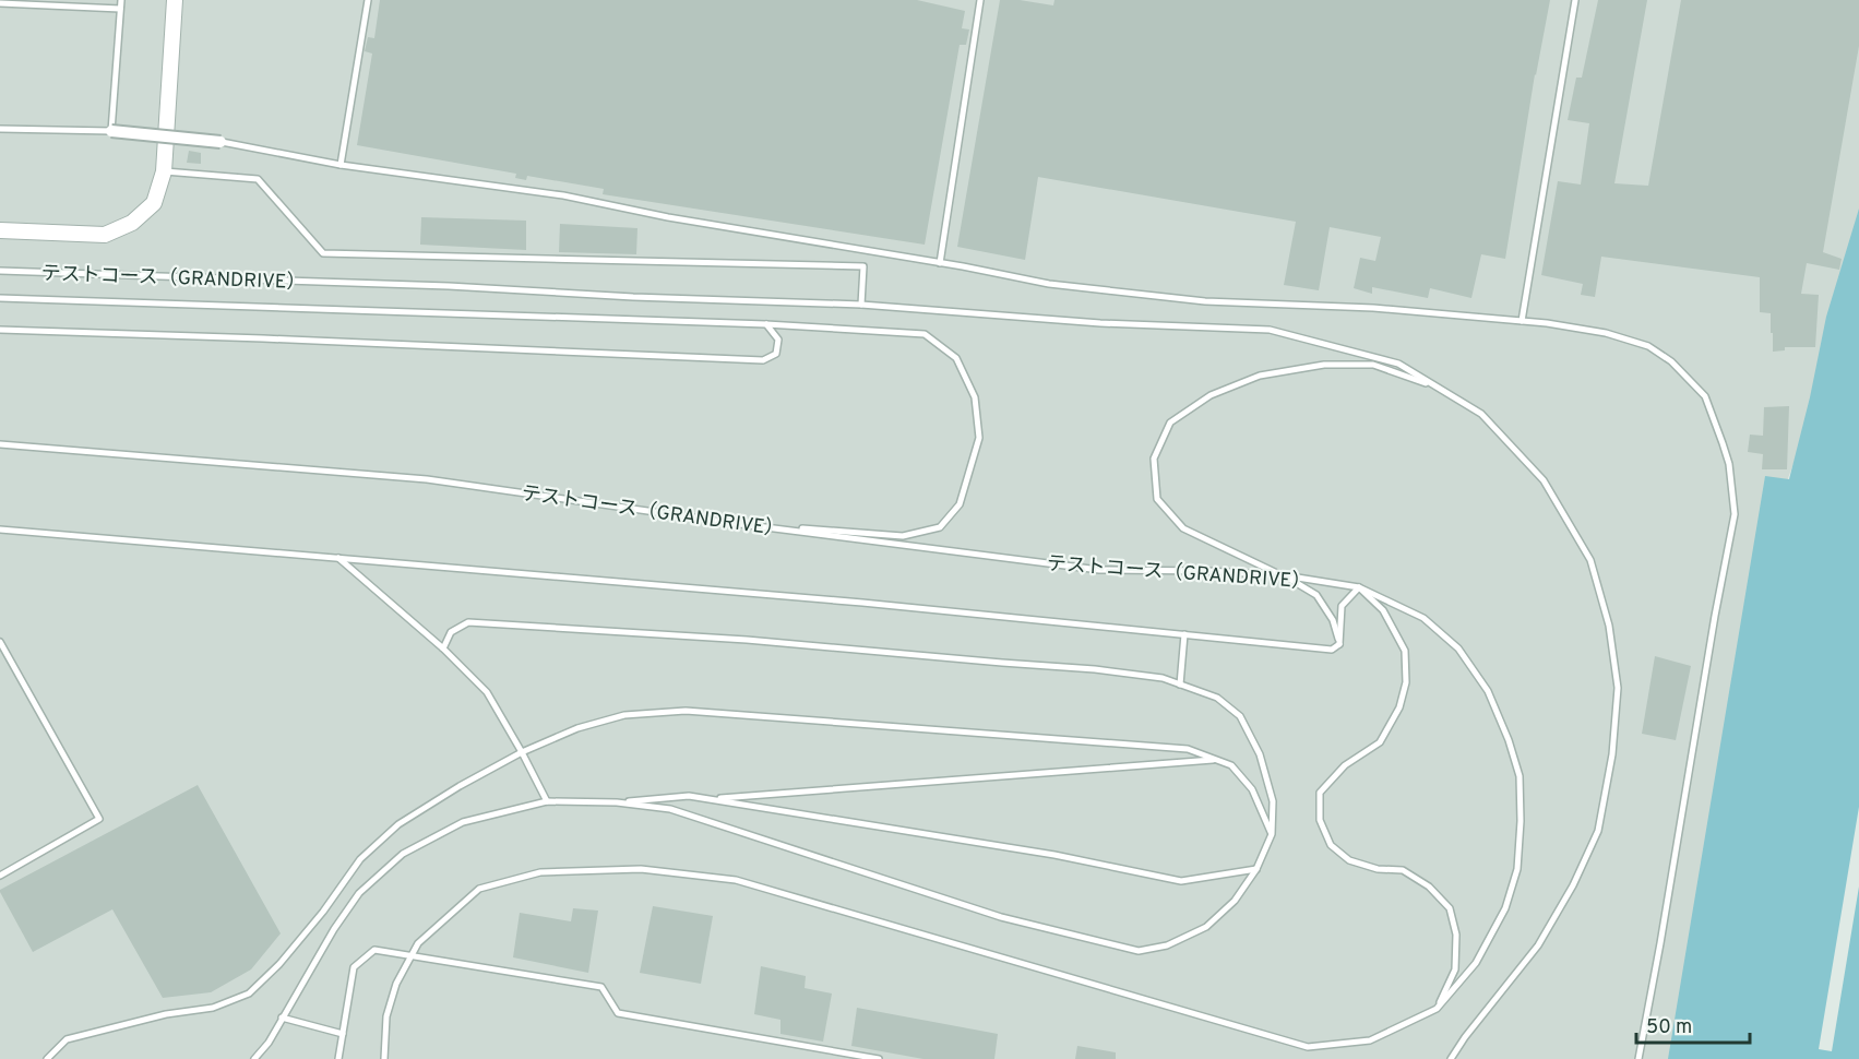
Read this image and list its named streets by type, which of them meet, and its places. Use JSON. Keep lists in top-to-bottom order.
{
  "streets": {
    "lane": ["テストコース（GRANDRIVE）"]
  },
  "scale_bar": "50 m"
}
